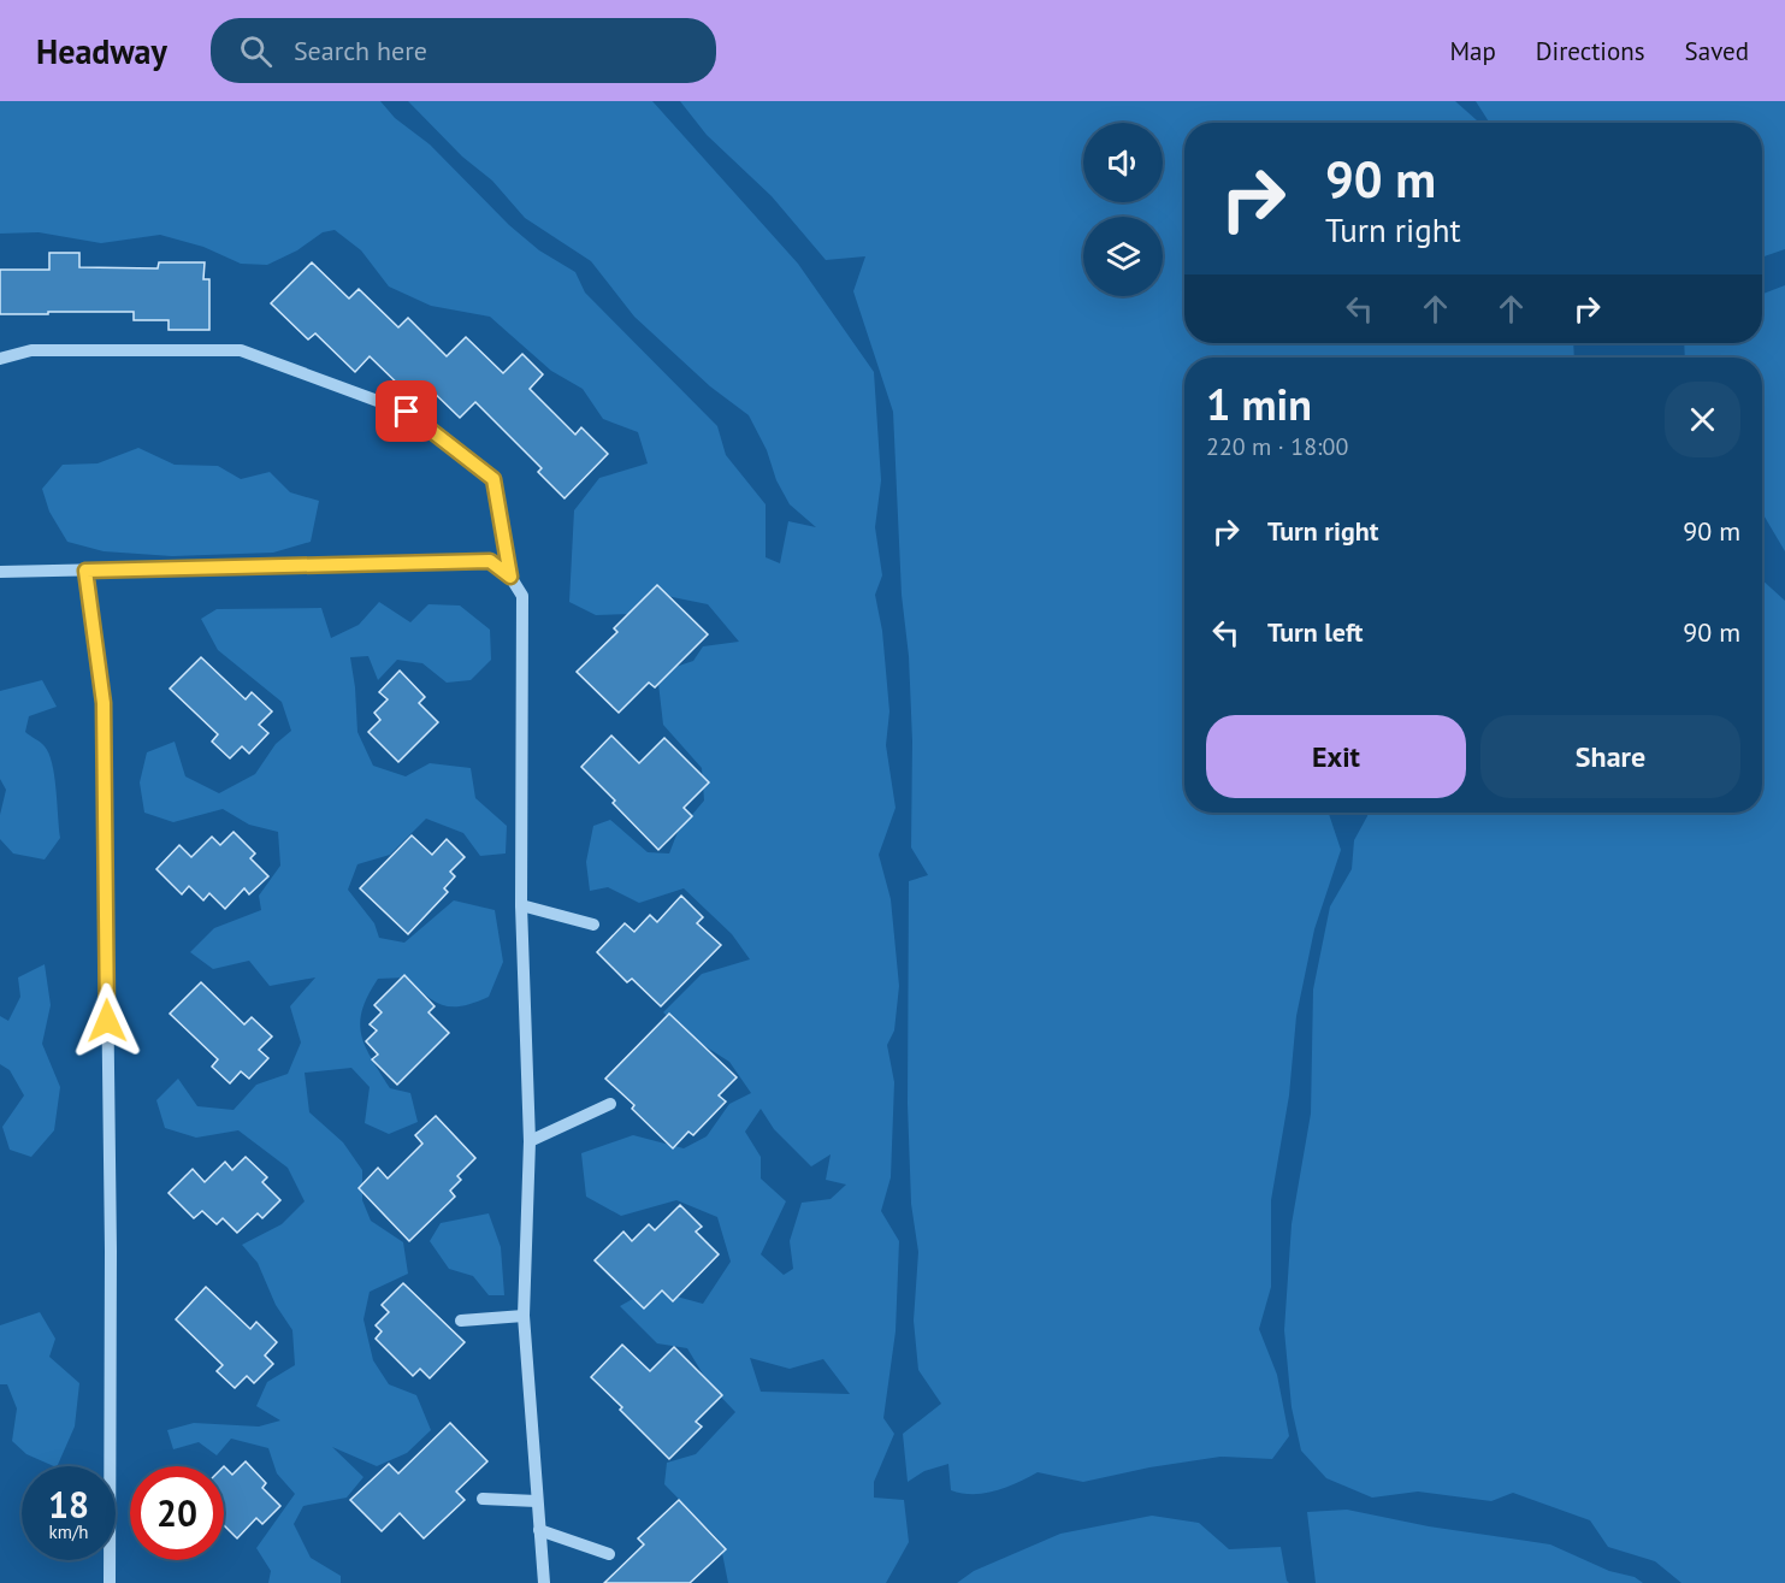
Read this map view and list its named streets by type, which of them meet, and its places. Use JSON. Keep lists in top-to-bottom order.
{
  "page": {
    "header": "Headway",
    "search": "Search here",
    "nav": ["Map", "Directions", "Saved"],
    "turn": ["90 m", "Turn right"],
    "heading": ["1 min", "220 m · 18:00"],
    "list": [
      {
        "name": "Turn right",
        "value": "90 m"
      },
      {
        "name": "Turn left",
        "value": "90 m"
      }
    ],
    "buttons": ["Exit", "Share"],
    "speed": "18 km/h",
    "limit": "20"
  }
}
